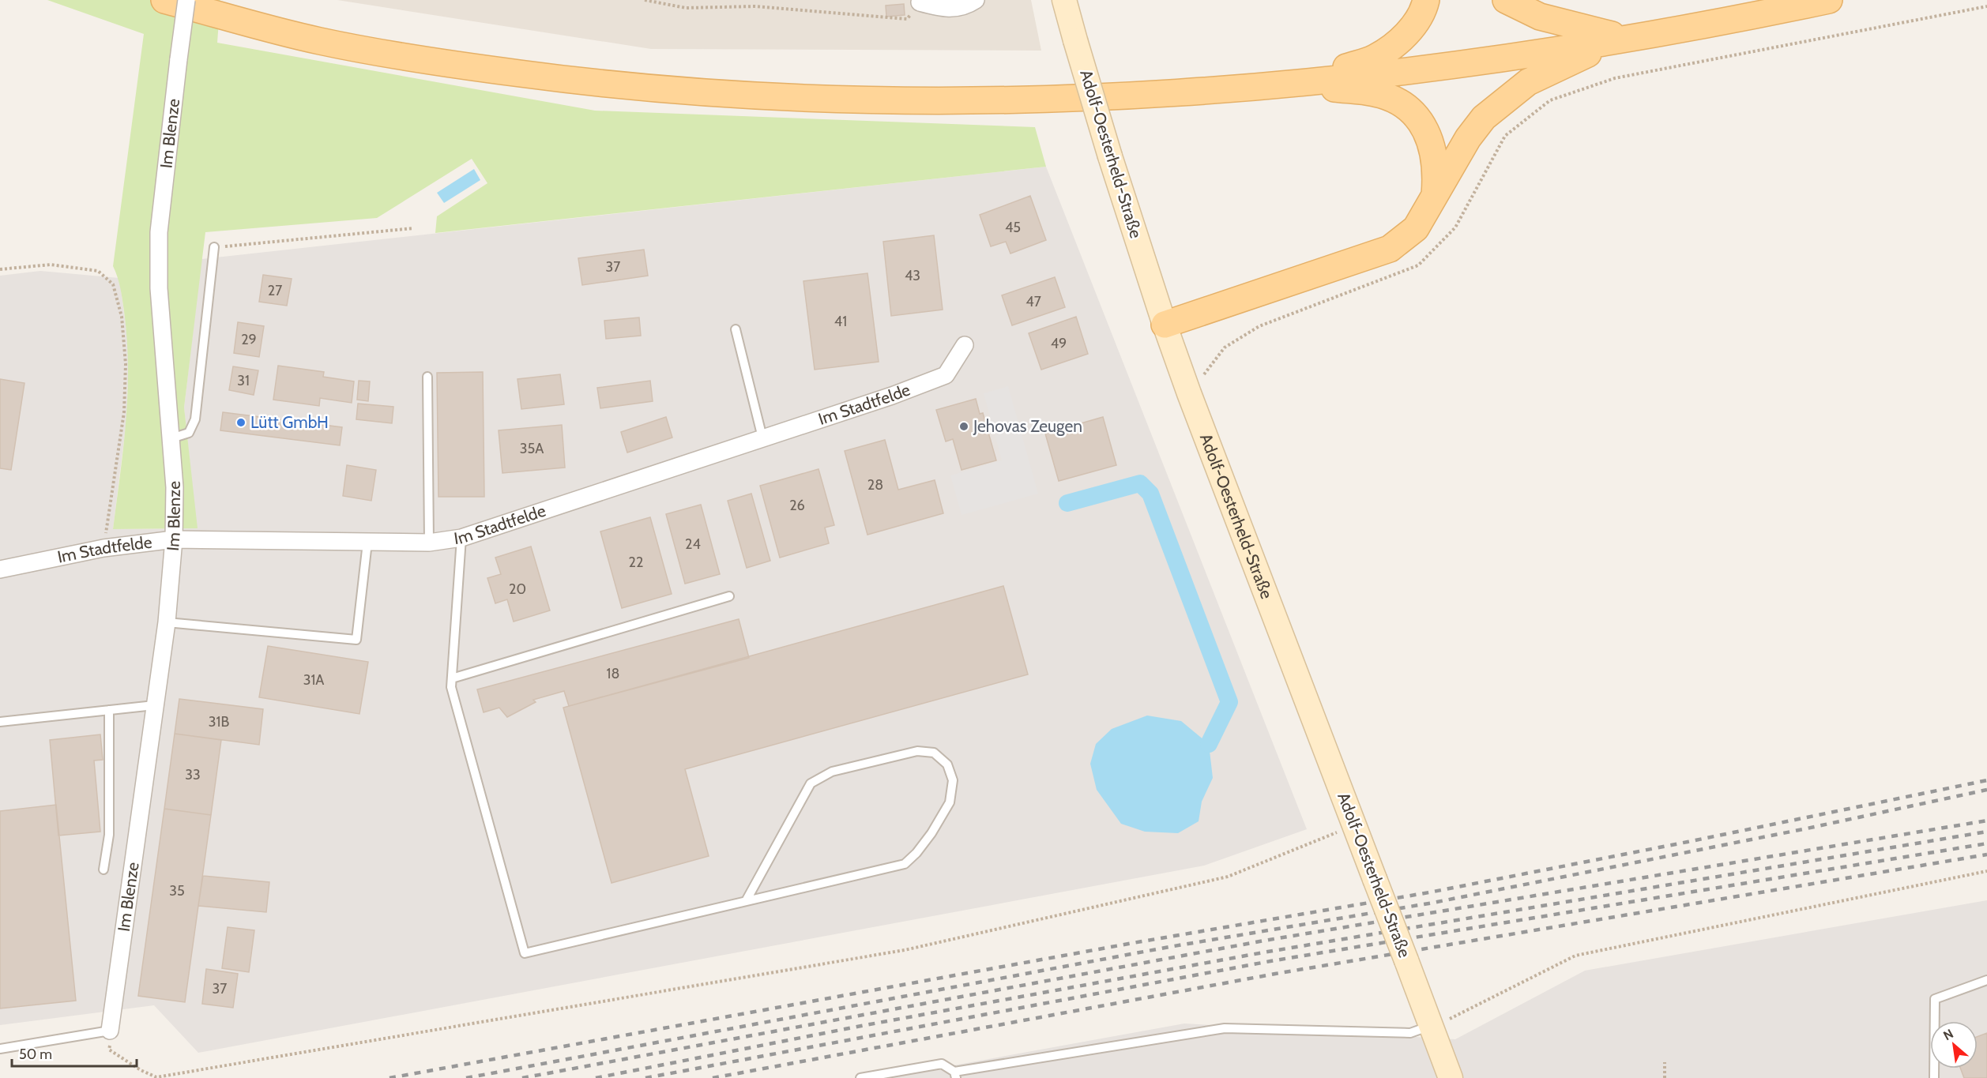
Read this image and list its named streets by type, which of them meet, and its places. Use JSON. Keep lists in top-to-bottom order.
{
  "streets": {
    "street": ["Im Blenze", "Adolf-Oesterheld-Straße", "Im Stadtfelde"]
  },
  "crossings": [
    ["Im Blenze", "Im Stadtfelde"]
  ],
  "places": ["Lütt GmbH", "Jehovas Zeugen"],
  "house_numbers": [
    "45",
    "37",
    "43",
    "27",
    "47",
    "41",
    "29",
    "49",
    "31",
    "35A",
    "28",
    "26",
    "24",
    "22",
    "20",
    "18",
    "31A",
    "31B",
    "33",
    "35",
    "37"
  ],
  "scale_bar": "50 m",
  "north": "top left"
}
